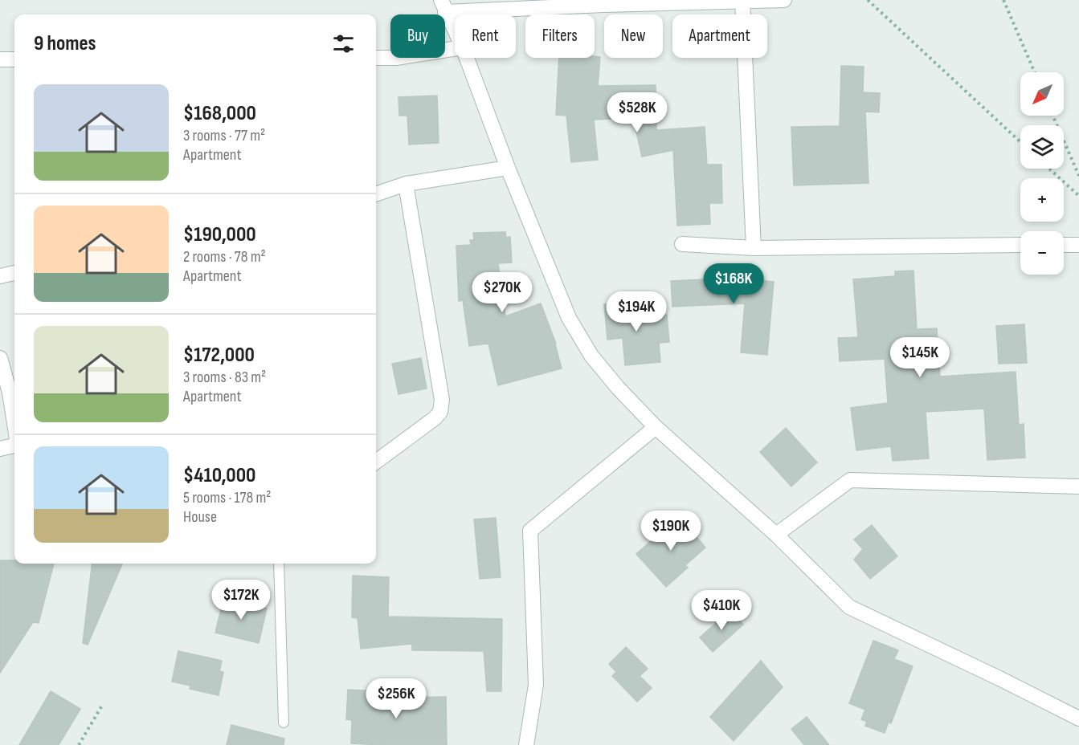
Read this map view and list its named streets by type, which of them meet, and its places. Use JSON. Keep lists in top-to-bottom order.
{
  "north": "bottom left",
  "page": {
    "chip": [
      "Buy",
      "Rent",
      "Filters",
      "New",
      "Apartment"
    ],
    "heading": "9 homes",
    "map_buttons": ["+", "−"],
    "list": [
      {
        "name": "$168,000",
        "note": "3 rooms · 77 m² · Apartment"
      },
      {
        "name": "$190,000",
        "note": "2 rooms · 78 m² · Apartment"
      },
      {
        "name": "$172,000",
        "note": "3 rooms · 83 m² · Apartment"
      },
      {
        "name": "$410,000",
        "note": "5 rooms · 178 m² · House"
      }
    ],
    "price": [
      "$528K",
      "$168K",
      "$270K",
      "$194K",
      "$145K",
      "$190K",
      "$172K",
      "$410K",
      "$256K"
    ]
  }
}
